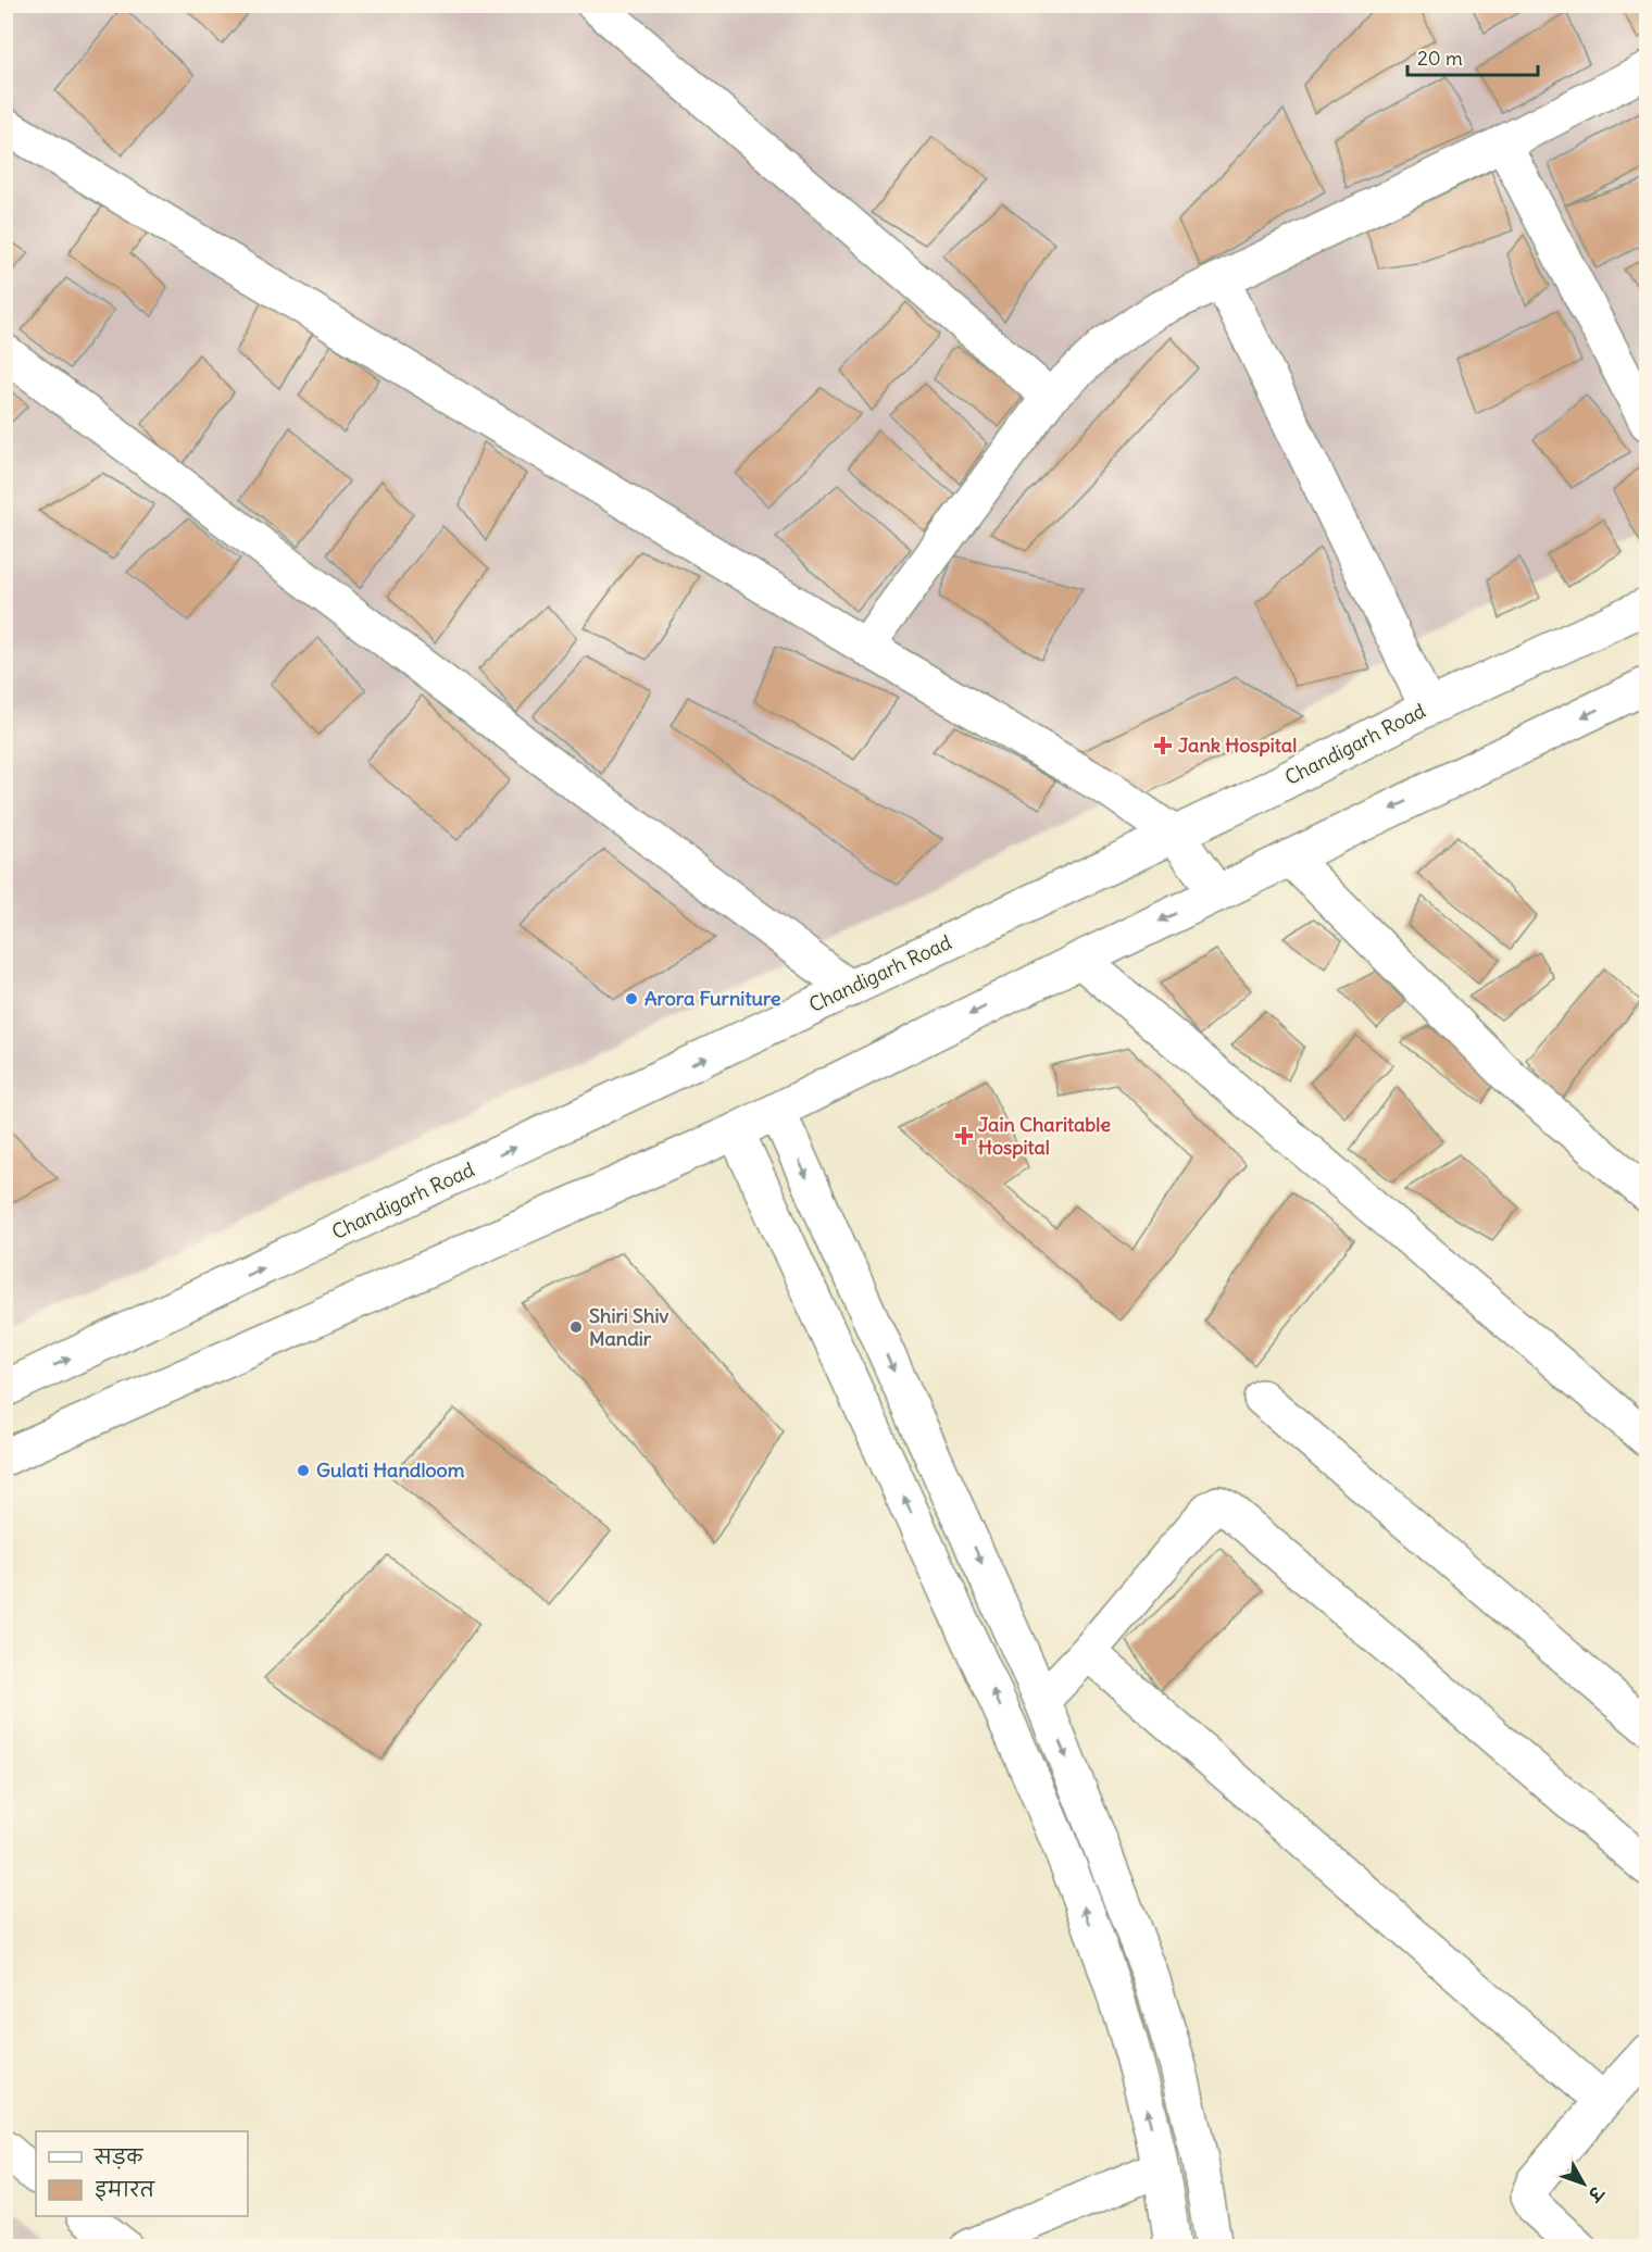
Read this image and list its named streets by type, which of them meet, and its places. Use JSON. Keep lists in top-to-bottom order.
{
  "streets": {
    "street": ["Chandigarh Road"]
  },
  "places": {
    "health": ["Jank Hospital", "Jain Charitable Hospital"],
    "other": ["Arora Furniture", "Shiri Shiv Mandir", "Gulati Handloom"]
  },
  "legend": ["सड़क", "इमारत"],
  "scale_bar": "20 m",
  "north": "bottom right"
}
